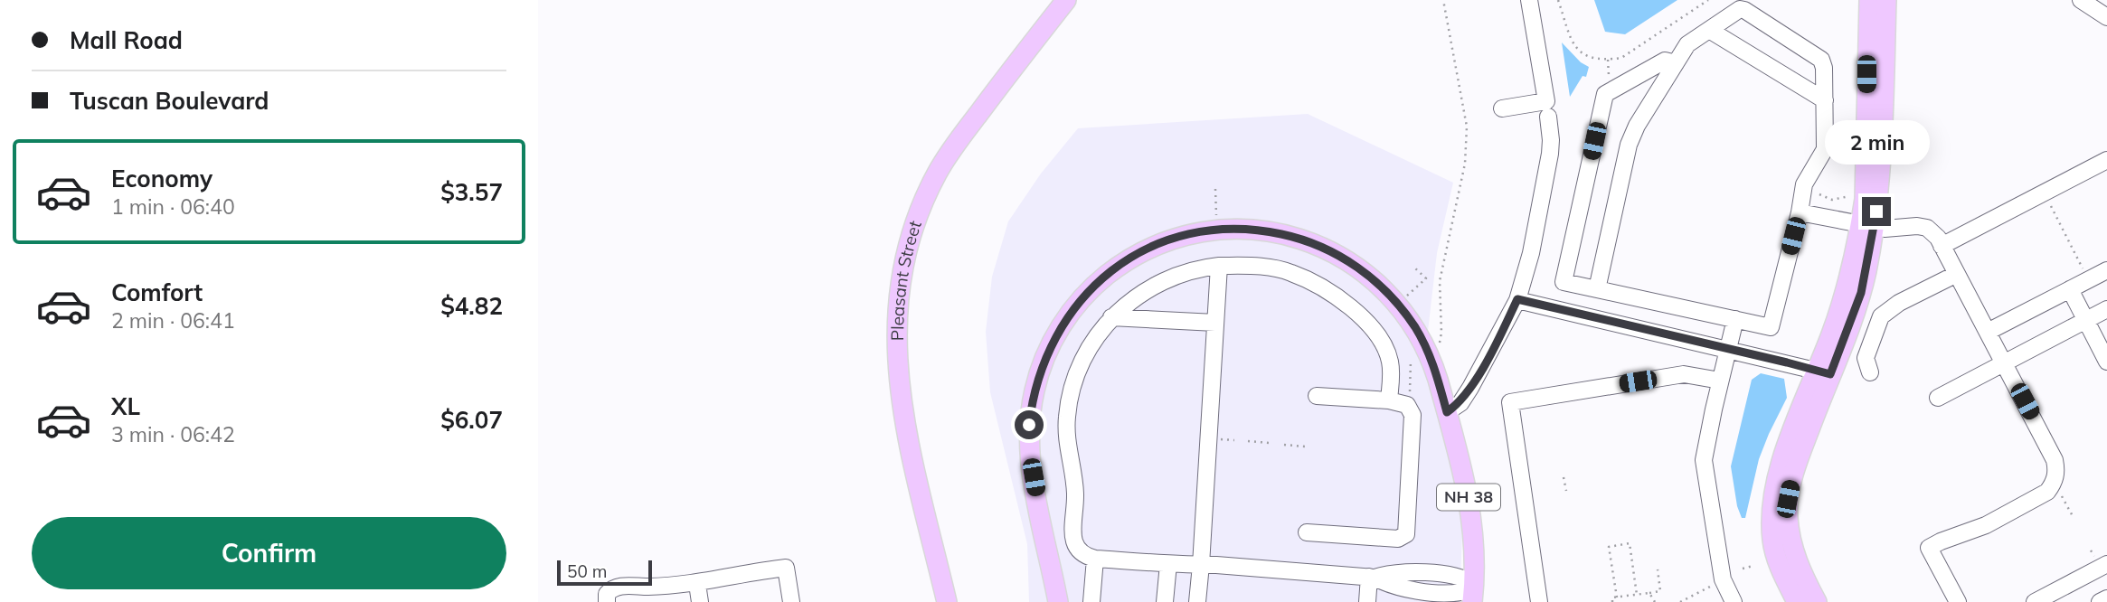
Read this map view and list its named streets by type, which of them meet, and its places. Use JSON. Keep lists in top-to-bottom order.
{
  "streets": {
    "main road": ["Pleasant Street", "NH 38"]
  },
  "scale_bar": "50 m",
  "page": {
    "banner": ["Mall Road", "Tuscan Boulevard"],
    "bubble": "2 min",
    "list": [
      {
        "name": "Economy",
        "note": "1 min · 06:40",
        "value": "$3.57"
      },
      {
        "name": "Comfort",
        "note": "2 min · 06:41",
        "value": "$4.82"
      },
      {
        "name": "XL",
        "note": "3 min · 06:42",
        "value": "$6.07"
      }
    ],
    "buttons": "Confirm",
    "scale": "50 m"
  }
}
